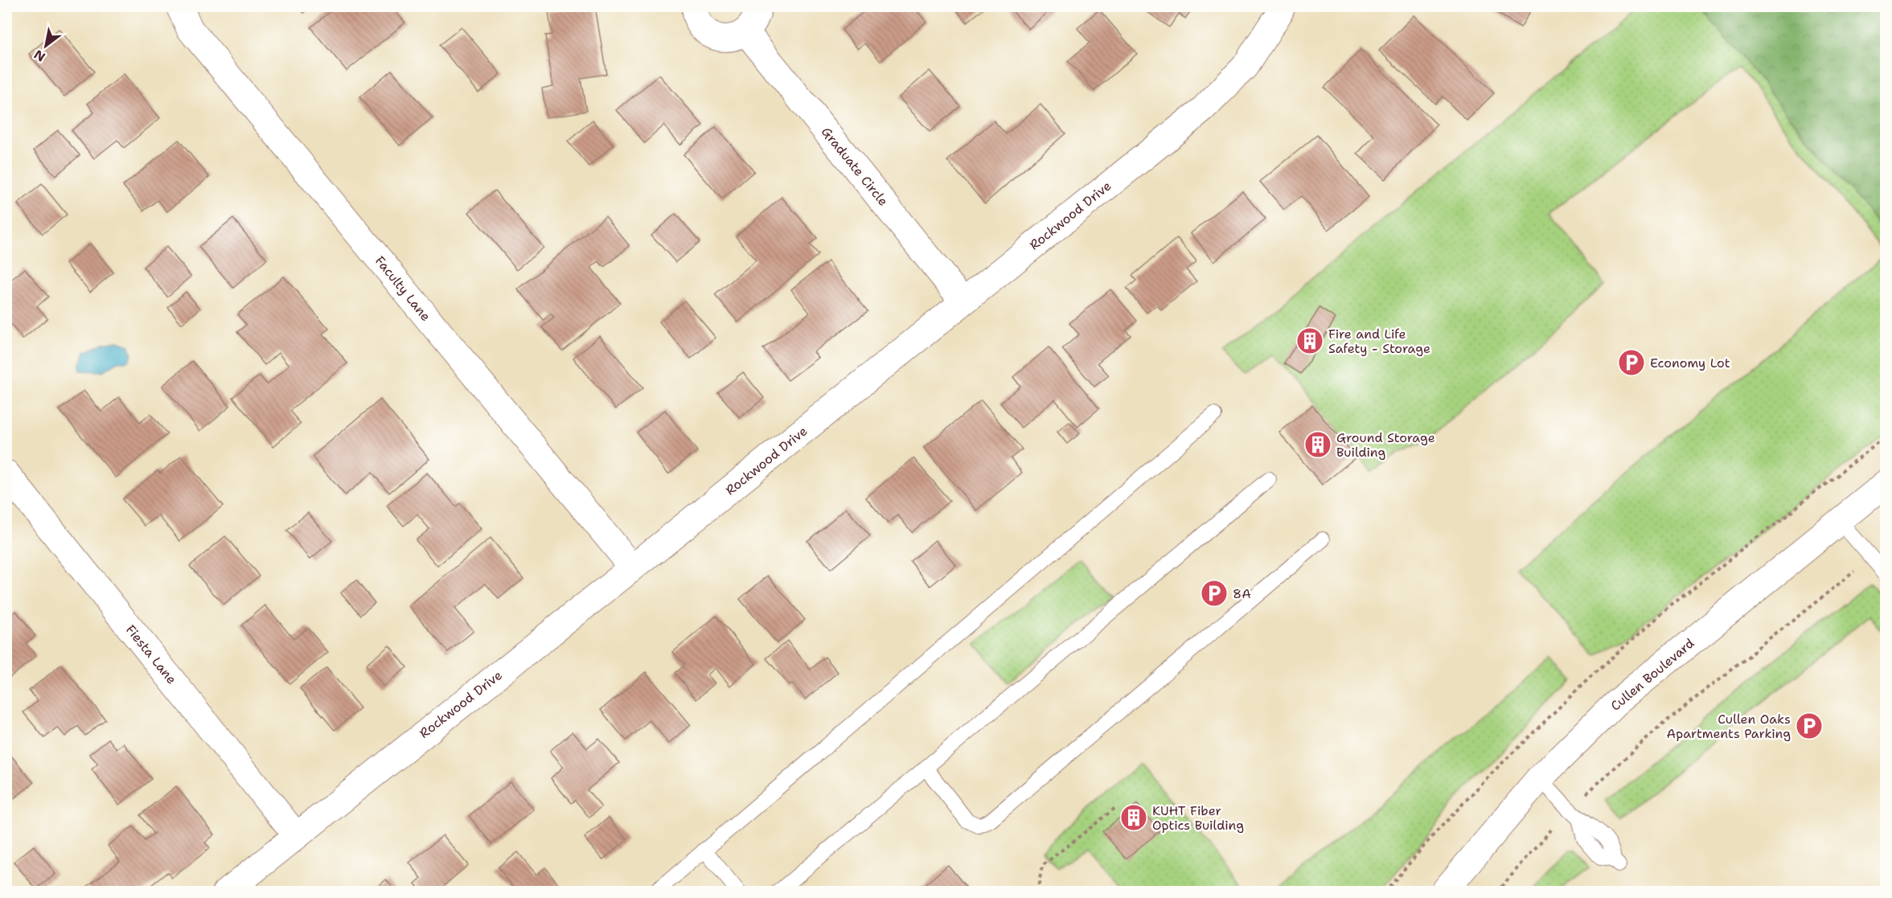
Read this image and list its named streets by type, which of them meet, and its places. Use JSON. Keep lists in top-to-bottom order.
{
  "streets": {
    "street": [
      "Graduate Circle",
      "Rockwood Drive",
      "Faculty Lane",
      "Fiesta Lane",
      "Cullen Boulevard"
    ]
  },
  "crossings": [
    ["Graduate Circle", "Rockwood Drive"],
    ["Rockwood Drive", "Faculty Lane"],
    ["Rockwood Drive", "Fiesta Lane"]
  ],
  "places": {
    "building": ["Fire and Life Safety - Storage", "Ground Storage Building", "KUHT Fiber Optics Building"],
    "parking": ["Economy Lot", "8A", "Cullen Oaks Apartments Parking"]
  },
  "north": "bottom left"
}
